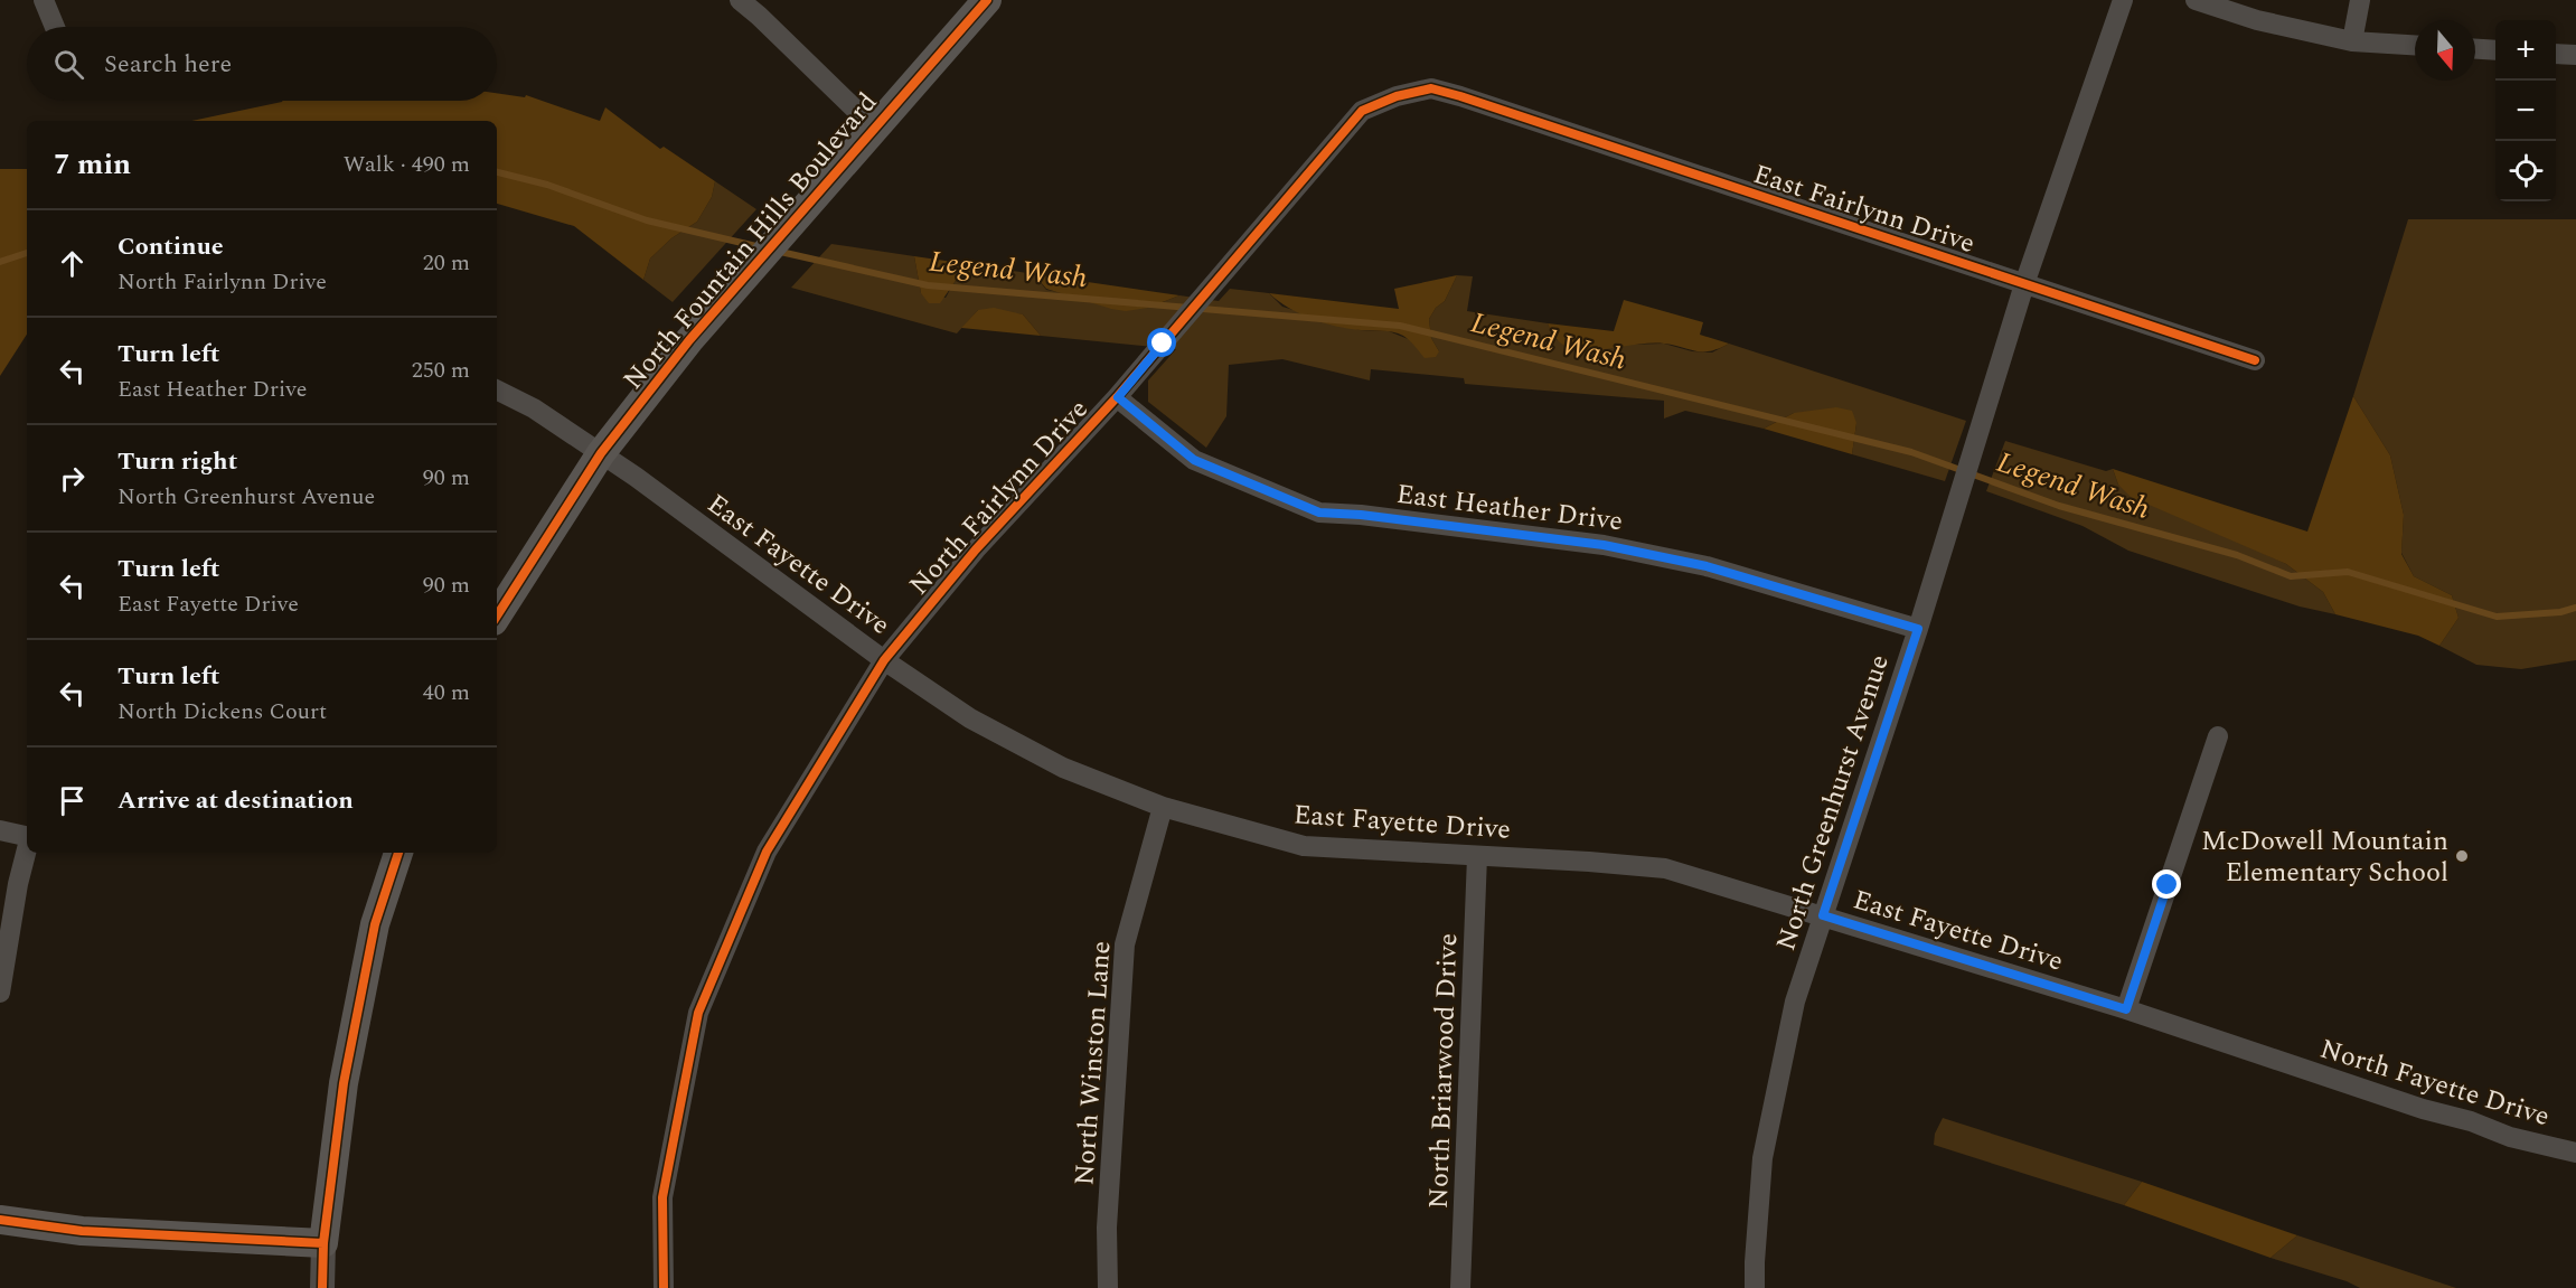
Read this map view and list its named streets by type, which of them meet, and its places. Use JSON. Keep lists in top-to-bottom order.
{
  "streets": {
    "main road": ["North Fountain Hills Boulevard"],
    "street": [
      "East Fairlynn Drive",
      "North Fairlynn Drive",
      "East Heather Drive",
      "East Fayette Drive",
      "North Greenhurst Avenue",
      "North Winston Lane",
      "North Briarwood Drive",
      "North Fayette Drive"
    ]
  },
  "crossings": [
    ["East Fairlynn Drive", "North Fairlynn Drive"],
    ["East Fairlynn Drive", "North Greenhurst Avenue"],
    ["North Fountain Hills Boulevard", "East Fayette Drive"],
    ["North Fairlynn Drive", "East Heather Drive"],
    ["North Fairlynn Drive", "East Fayette Drive"],
    ["East Heather Drive", "North Greenhurst Avenue"],
    ["East Fayette Drive", "North Greenhurst Avenue"],
    ["East Fayette Drive", "North Winston Lane"],
    ["East Fayette Drive", "North Briarwood Drive"],
    ["East Fayette Drive", "North Fayette Drive"]
  ],
  "water": ["Legend Wash"],
  "places": ["McDowell Mountain Elementary School"],
  "north": "bottom",
  "page": {
    "map_buttons": ["+", "−"],
    "search": "Search here",
    "heading": ["7 min", "Walk · 490 m"],
    "list": [
      ["Continue", "North Fairlynn Drive", "20 m"],
      ["Turn left", "East Heather Drive", "250 m"],
      ["Turn right", "North Greenhurst Avenue", "90 m"],
      ["Turn left", "East Fayette Drive", "90 m"],
      ["Turn left", "North Dickens Court", "40 m"],
      "Arrive at destination"
    ]
  }
}
